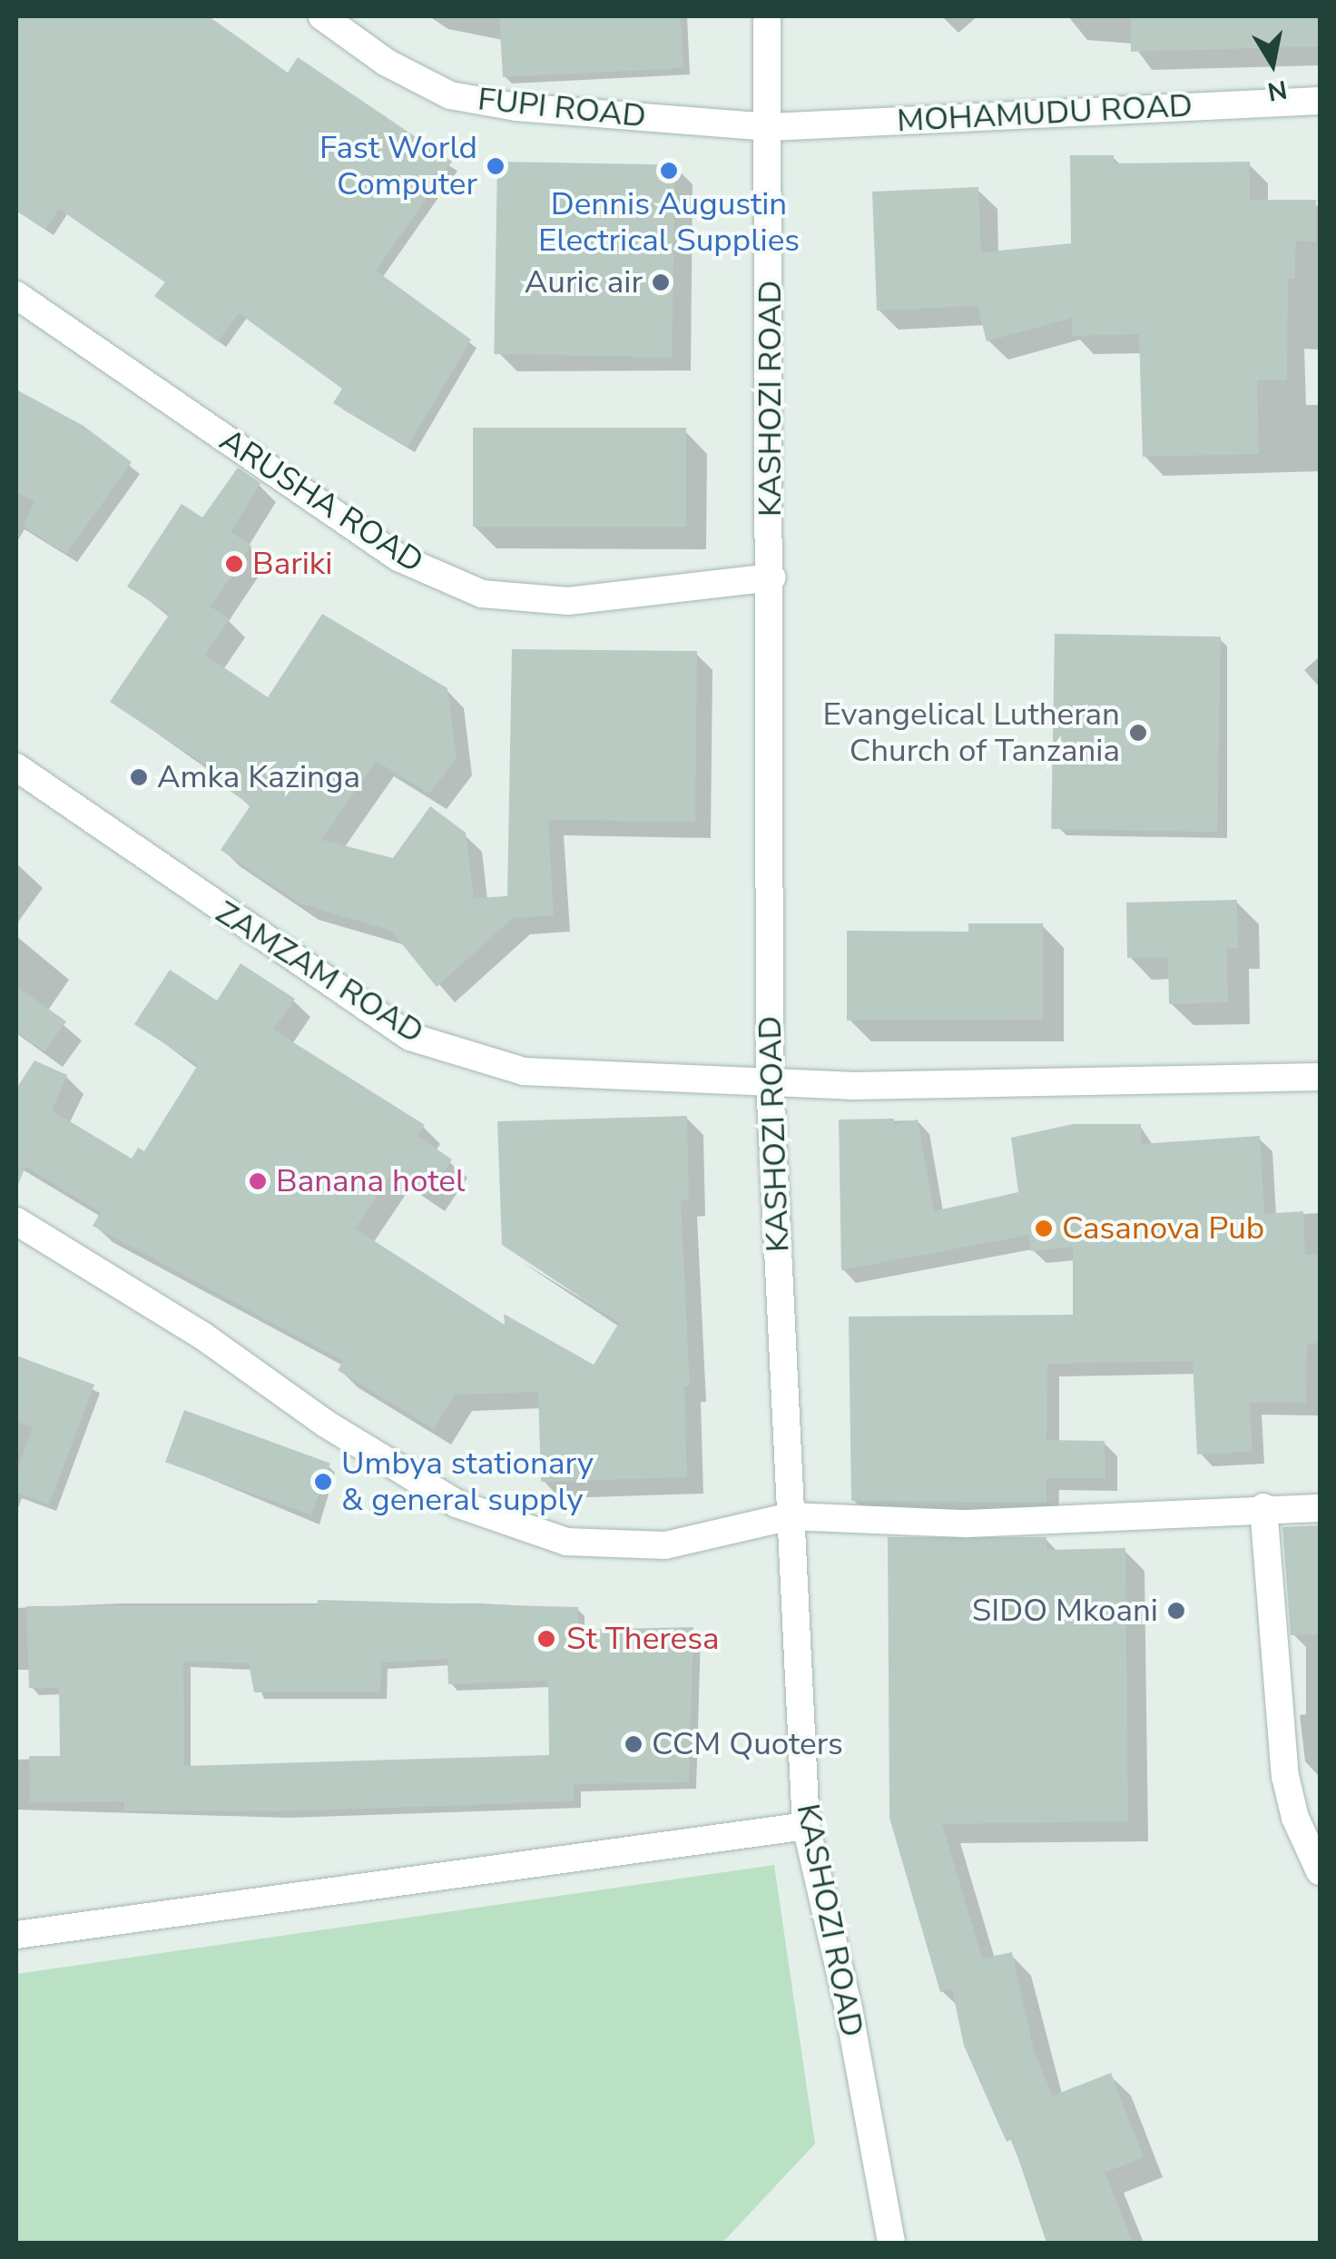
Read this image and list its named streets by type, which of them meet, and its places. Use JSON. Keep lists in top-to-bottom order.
{
  "streets": {
    "street": [
      "FUPI ROAD",
      "MOHAMUDU ROAD",
      "KASHOZI ROAD",
      "ARUSHA ROAD",
      "ZAMZAM ROAD"
    ]
  },
  "crossings": [
    ["FUPI ROAD", "MOHAMUDU ROAD"],
    ["FUPI ROAD", "KASHOZI ROAD"],
    ["MOHAMUDU ROAD", "KASHOZI ROAD"],
    ["KASHOZI ROAD", "ARUSHA ROAD"],
    ["KASHOZI ROAD", "ZAMZAM ROAD"]
  ],
  "places": [
    "Fast World Computer",
    "Dennis Augustin Electrical Supplies",
    "Auric air",
    "Bariki",
    "Evangelical Lutheran Church of Tanzania",
    "Amka Kazinga",
    "Banana hotel",
    "Casanova Pub",
    "Umbya stationary & general supply",
    "SIDO Mkoani",
    "St Theresa",
    "CCM Quoters"
  ],
  "north": "bottom"
}
